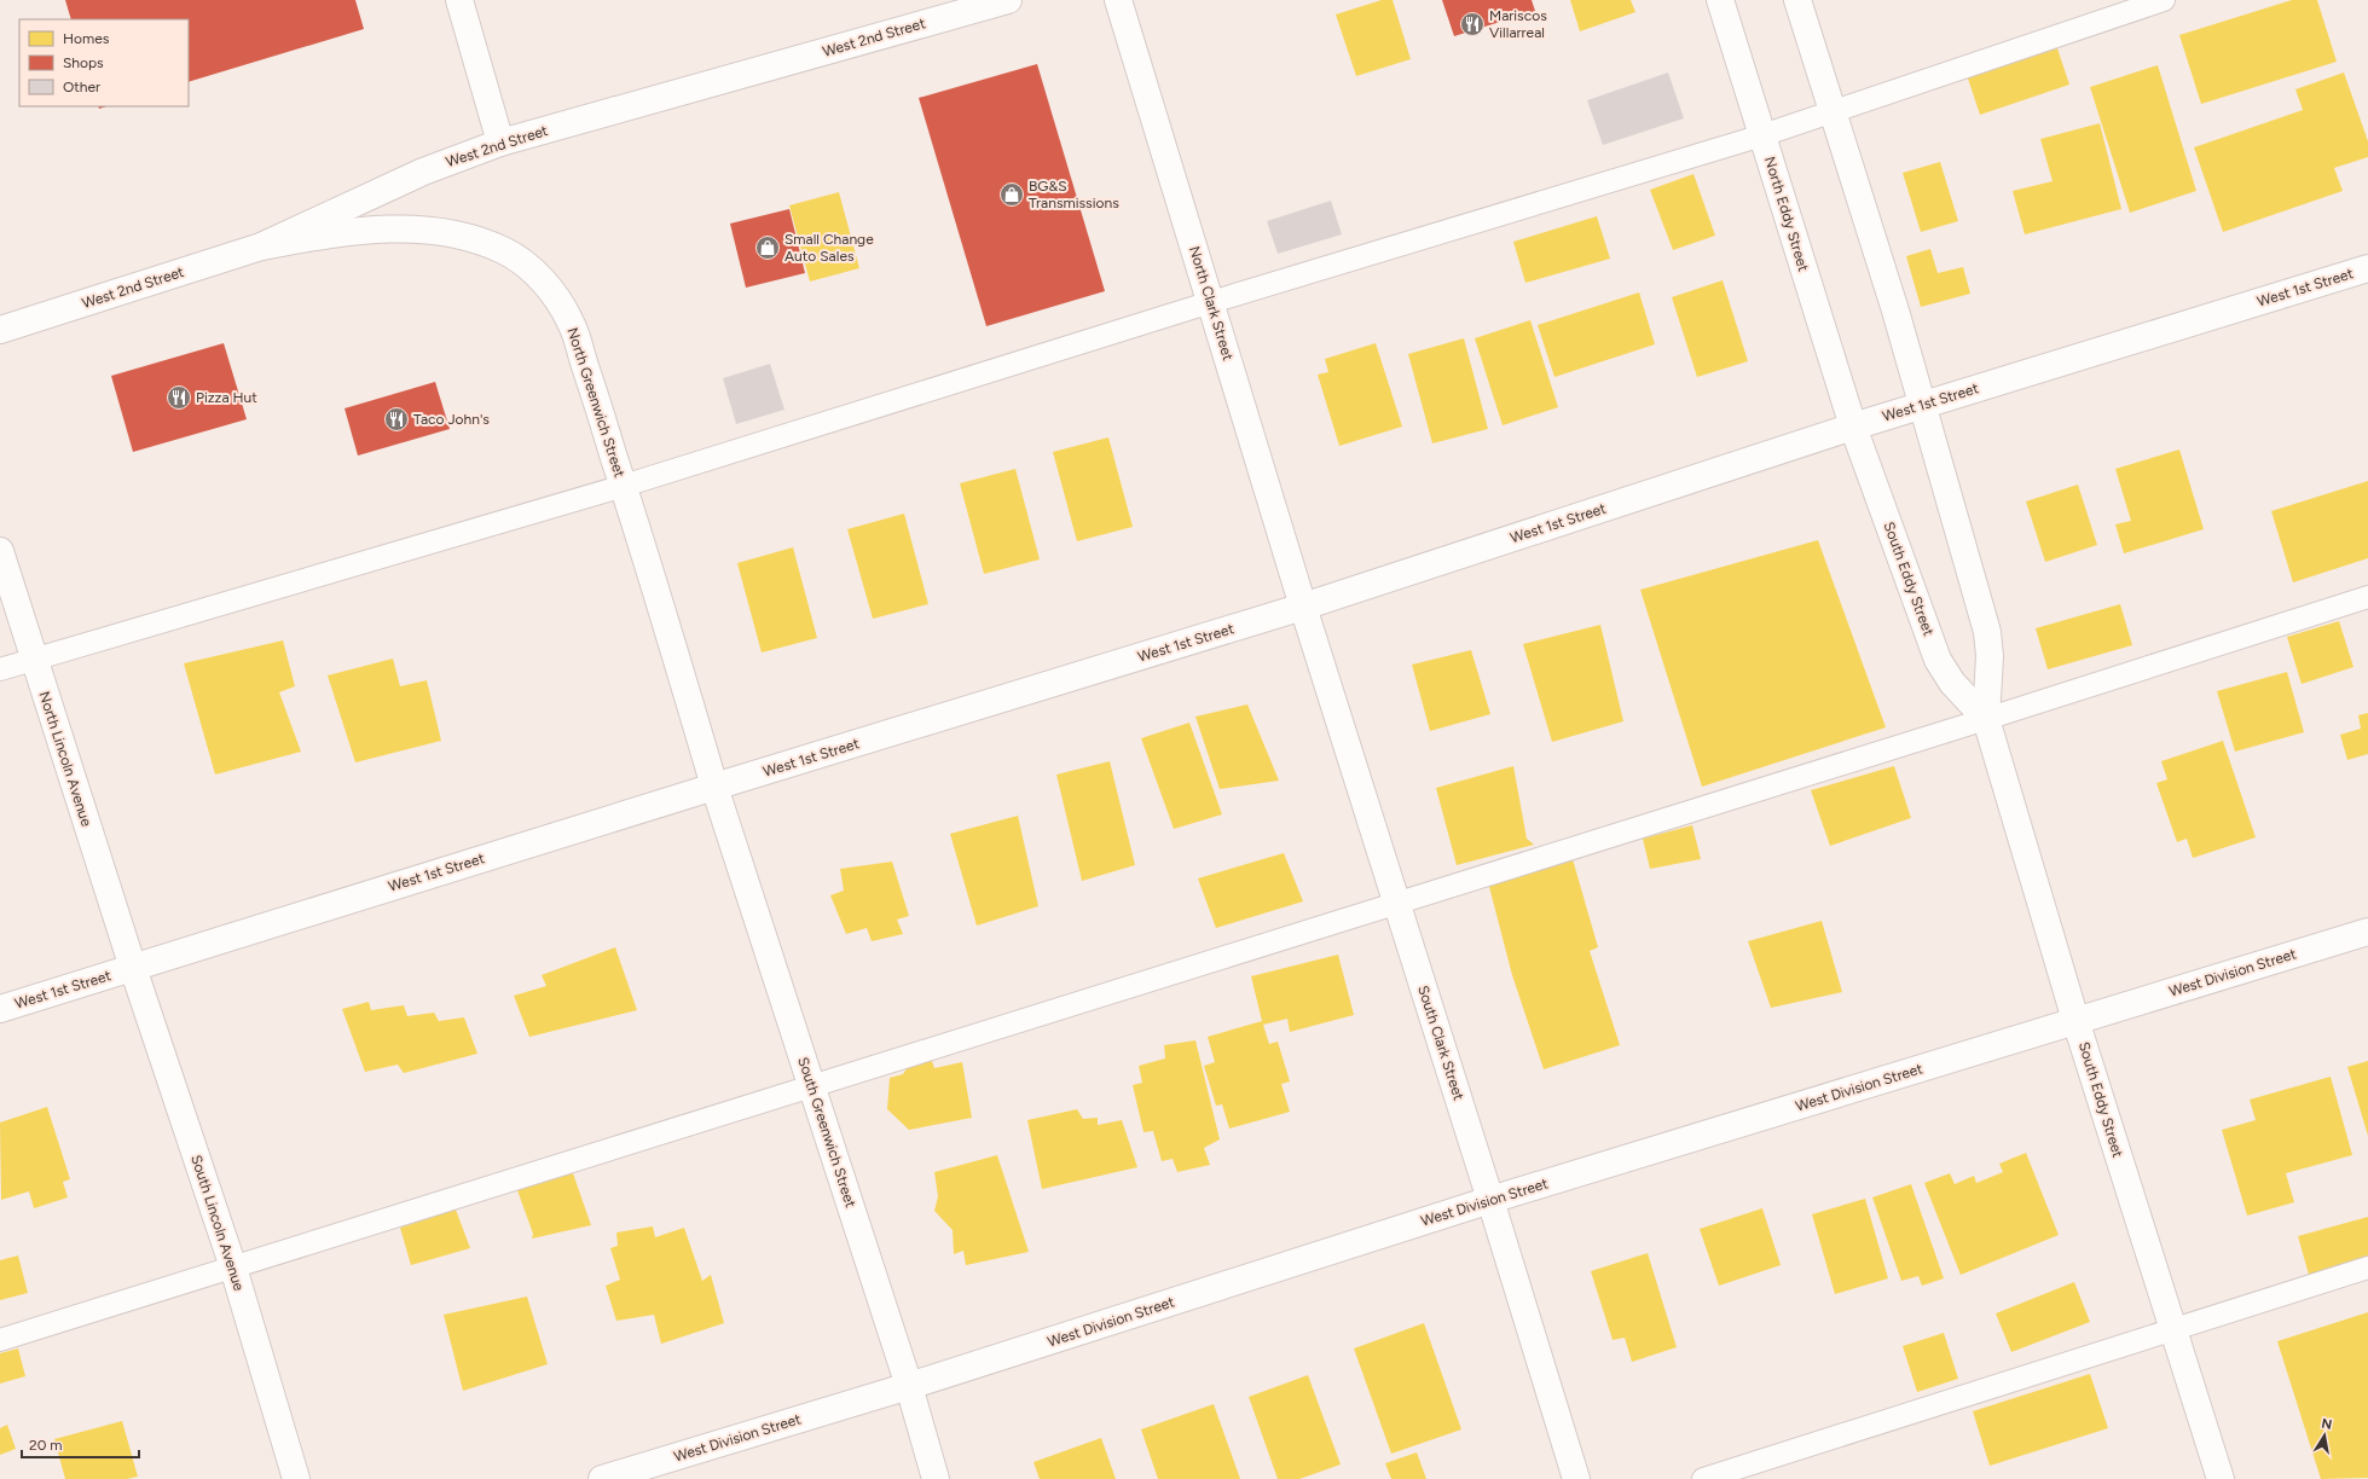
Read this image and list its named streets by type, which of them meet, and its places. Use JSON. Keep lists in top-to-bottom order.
{
  "streets": {
    "main road": [
      "West 2nd Street",
      "North Eddy Street",
      "West 1st Street",
      "North Clark Street",
      "North Greenwich Street",
      "South Eddy Street",
      "North Lincoln Avenue",
      "West Division Street",
      "South Clark Street",
      "South Greenwich Street",
      "South Lincoln Avenue"
    ]
  },
  "crossings": [
    ["West 2nd Street", "North Greenwich Street"],
    ["North Eddy Street", "West 1st Street"],
    ["North Eddy Street", "South Eddy Street"],
    ["West 1st Street", "North Clark Street"],
    ["West 1st Street", "North Greenwich Street"],
    ["West 1st Street", "South Eddy Street"],
    ["West 1st Street", "North Lincoln Avenue"],
    ["West 1st Street", "South Clark Street"],
    ["West 1st Street", "South Greenwich Street"],
    ["West 1st Street", "South Lincoln Avenue"],
    ["North Clark Street", "South Clark Street"],
    ["North Greenwich Street", "South Greenwich Street"],
    ["South Eddy Street", "West Division Street"],
    ["North Lincoln Avenue", "South Lincoln Avenue"],
    ["West Division Street", "South Clark Street"],
    ["West Division Street", "South Greenwich Street"]
  ],
  "places": {
    "restaurant": ["Mariscos Villarreal", "Pizza Hut", "Taco John's"],
    "shop": ["BG&S Transmissions", "Small Change Auto Sales"]
  },
  "legend": ["Homes", "Shops", "Other"],
  "scale_bar": "20 m",
  "north": "top"
}
